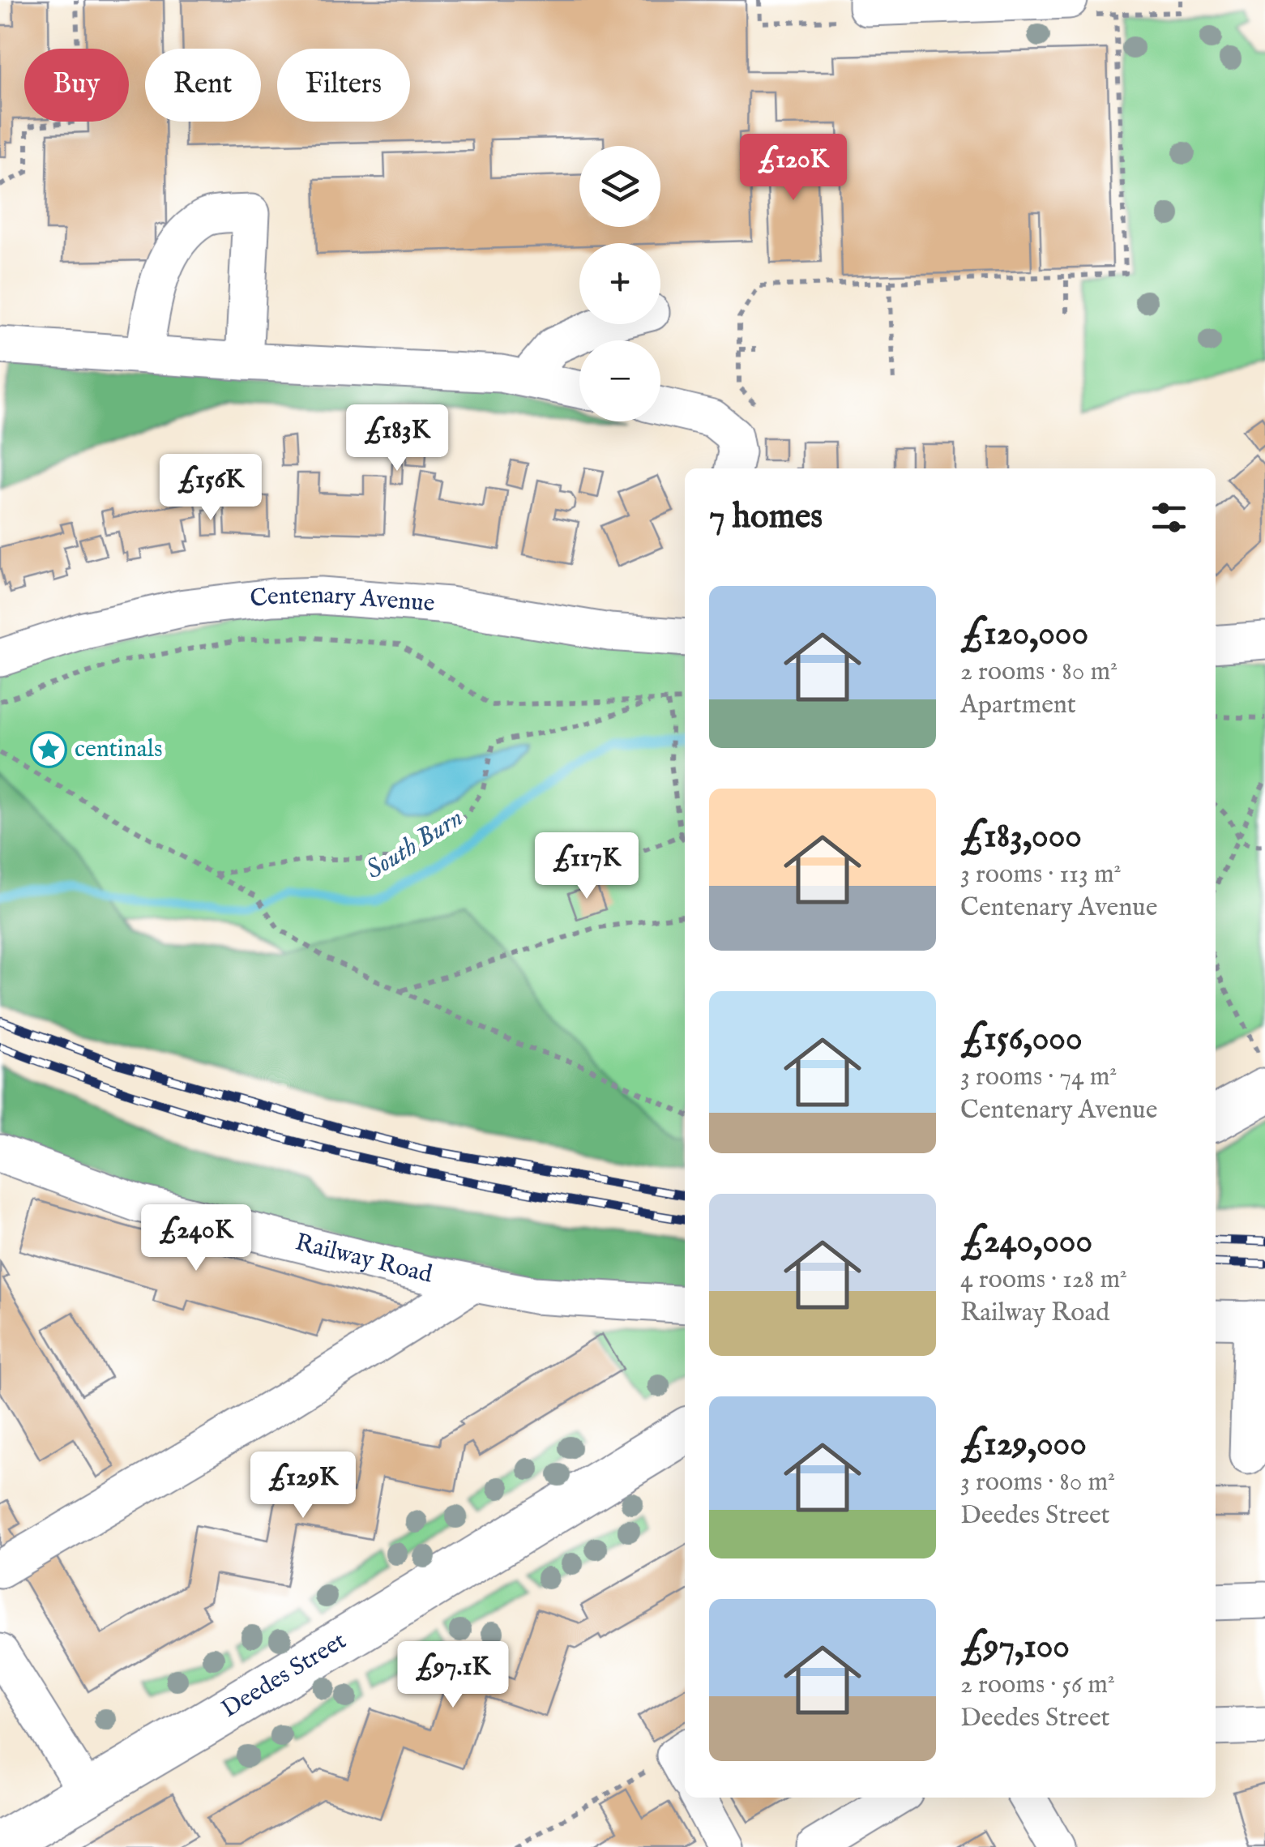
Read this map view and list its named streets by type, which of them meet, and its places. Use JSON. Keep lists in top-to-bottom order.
{
  "streets": {
    "main road": ["Deedes Street"],
    "street": ["Centenary Avenue", "Railway Road"]
  },
  "water": ["South Burn"],
  "places": {
    "place": ["centinals"]
  },
  "page": {
    "chip": ["Buy", "Rent", "Filters"],
    "price": [
      "£120K",
      "£183K",
      "£156K",
      "£117K",
      "£240K",
      "£129K",
      "£97.1K"
    ],
    "map_buttons": ["+", "−"],
    "heading": "7 homes",
    "list": [
      {
        "name": "£120,000",
        "note": "2 rooms · 80 m² · Apartment"
      },
      {
        "name": "£183,000",
        "note": "3 rooms · 113 m² · Centenary Avenue"
      },
      {
        "name": "£156,000",
        "note": "3 rooms · 74 m² · Centenary Avenue"
      },
      {
        "name": "£240,000",
        "note": "4 rooms · 128 m² · Railway Road"
      },
      {
        "name": "£129,000",
        "note": "3 rooms · 80 m² · Deedes Street"
      },
      {
        "name": "£97,100",
        "note": "2 rooms · 56 m² · Deedes Street"
      }
    ]
  }
}
